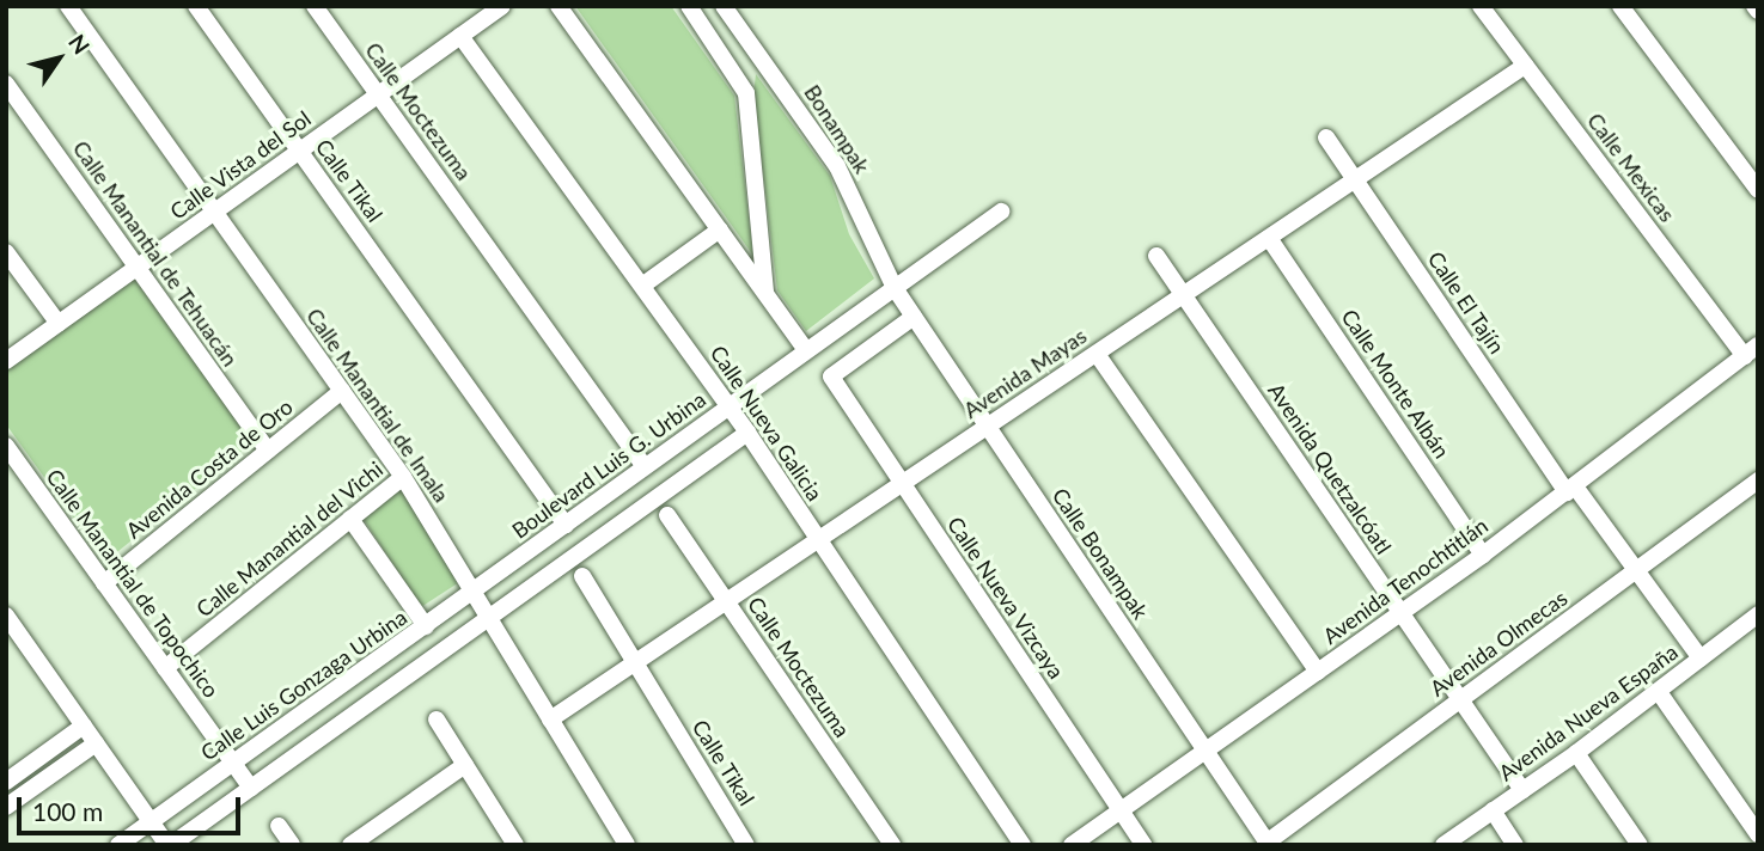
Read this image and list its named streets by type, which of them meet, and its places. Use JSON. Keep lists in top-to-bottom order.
{
  "streets": {
    "street": [
      "Calle Moctezuma",
      "Bonampak",
      "Calle Vista del Sol",
      "Calle Mexicas",
      "Calle Tikal",
      "Calle Manantial de Tehuacán",
      "Calle El Tajín",
      "Avenida Mayas",
      "Calle Monte Albán",
      "Calle Manantial de Imala",
      "Calle Nueva Galicia",
      "Boulevard Luis G. Urbina",
      "Avenida Costa de Oro",
      "Avenida Quetzalcóatl",
      "Calle Manantial del Vichi",
      "Calle Bonampak",
      "Avenida Tenochtitlán",
      "Calle Manantial de Topochico",
      "Calle Nueva Vizcaya",
      "Avenida Olmecas",
      "Calle Luis Gonzaga Urbina",
      "Avenida Nueva España"
    ]
  },
  "crossings": [
    ["Calle Moctezuma", "Calle Vista del Sol"],
    ["Calle Moctezuma", "Avenida Mayas"],
    ["Calle Moctezuma", "Boulevard Luis G. Urbina"],
    ["Bonampak", "Boulevard Luis G. Urbina"],
    ["Bonampak", "Calle Bonampak"],
    ["Calle Vista del Sol", "Calle Tikal"],
    ["Calle Vista del Sol", "Calle Manantial de Tehuacán"],
    ["Calle Vista del Sol", "Calle Manantial de Imala"],
    ["Calle Vista del Sol", "Calle Nueva Galicia"],
    ["Calle Mexicas", "Avenida Mayas"],
    ["Calle Mexicas", "Avenida Tenochtitlán"],
    ["Calle Tikal", "Avenida Mayas"],
    ["Calle Tikal", "Boulevard Luis G. Urbina"],
    ["Calle Manantial de Tehuacán", "Avenida Costa de Oro"],
    ["Calle El Tajín", "Avenida Mayas"],
    ["Calle El Tajín", "Avenida Tenochtitlán"],
    ["Calle El Tajín", "Avenida Olmecas"],
    ["Calle El Tajín", "Avenida Nueva España"],
    ["Avenida Mayas", "Calle Monte Albán"],
    ["Avenida Mayas", "Calle Manantial de Imala"],
    ["Avenida Mayas", "Calle Nueva Galicia"],
    ["Avenida Mayas", "Avenida Quetzalcóatl"],
    ["Avenida Mayas", "Calle Bonampak"],
    ["Avenida Mayas", "Calle Nueva Vizcaya"],
    ["Calle Monte Albán", "Avenida Tenochtitlán"],
    ["Calle Manantial de Imala", "Boulevard Luis G. Urbina"],
    ["Calle Manantial de Imala", "Avenida Costa de Oro"],
    ["Calle Manantial de Imala", "Calle Manantial del Vichi"],
    ["Calle Manantial de Imala", "Calle Luis Gonzaga Urbina"],
    ["Calle Nueva Galicia", "Boulevard Luis G. Urbina"],
    ["Boulevard Luis G. Urbina", "Calle Bonampak"],
    ["Boulevard Luis G. Urbina", "Calle Luis Gonzaga Urbina"],
    ["Avenida Costa de Oro", "Calle Manantial de Topochico"],
    ["Avenida Quetzalcóatl", "Avenida Tenochtitlán"],
    ["Avenida Quetzalcóatl", "Avenida Olmecas"],
    ["Avenida Quetzalcóatl", "Avenida Nueva España"],
    ["Calle Manantial del Vichi", "Calle Manantial de Topochico"],
    ["Calle Bonampak", "Avenida Tenochtitlán"],
    ["Calle Bonampak", "Calle Nueva Vizcaya"],
    ["Calle Bonampak", "Avenida Olmecas"],
    ["Avenida Tenochtitlán", "Calle Nueva Vizcaya"],
    ["Calle Manantial de Topochico", "Calle Luis Gonzaga Urbina"]
  ],
  "scale_bar": "100 m",
  "north": "top right"
}
